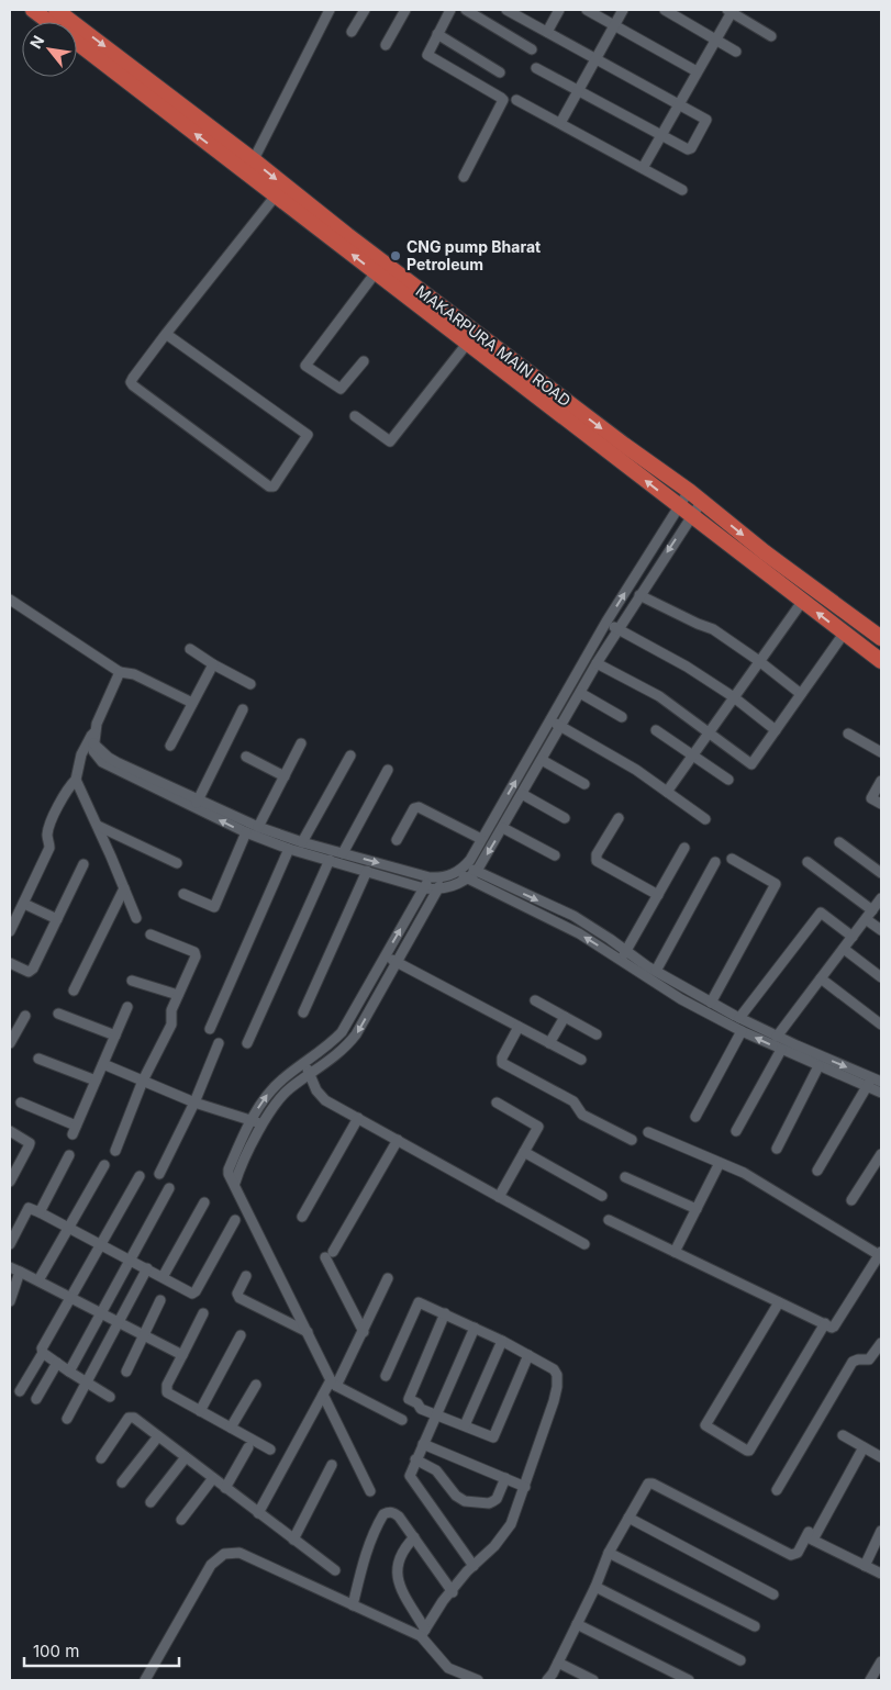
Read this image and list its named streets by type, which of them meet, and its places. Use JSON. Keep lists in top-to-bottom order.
{
  "streets": {
    "highway": ["MAKARPURA MAIN ROAD"]
  },
  "places": ["CNG pump Bharat Petroleum"],
  "scale_bar": "100 m",
  "north": "top left"
}
